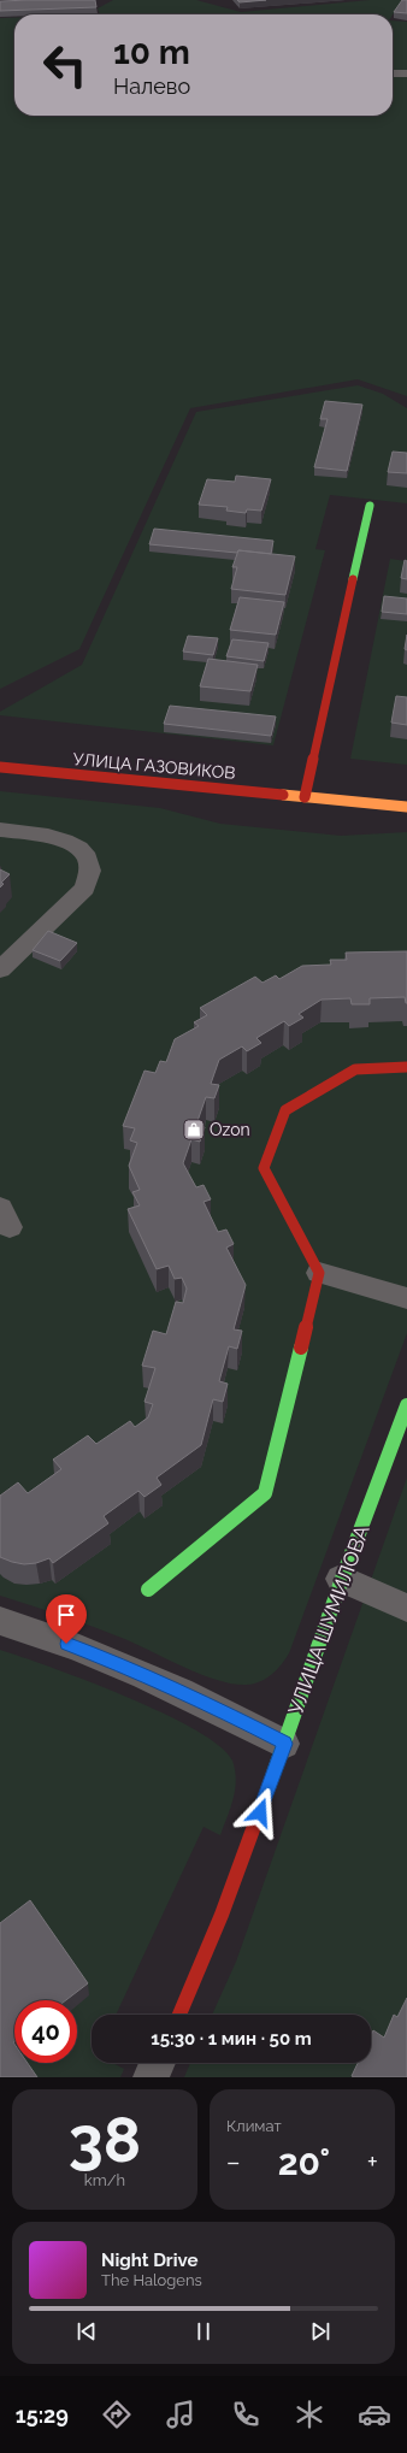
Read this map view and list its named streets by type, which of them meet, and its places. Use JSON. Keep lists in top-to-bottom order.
{
  "streets": {
    "street": ["УЛИЦА ГАЗОВИКОВ", "УЛИЦА ШУМИЛОВА"]
  },
  "places": {
    "shop": ["Ozon"]
  },
  "page": {
    "turn": ["10 m", "Налево"],
    "limit": "40",
    "trip": "15:30 · 1 мин · 50 m",
    "tile": [
      ["38", "km/h"],
      "Климат"
    ],
    "heat": ["−", "20°", "+"],
    "song": ["Night Drive", "The Halogens"],
    "tabs": "15:29"
  }
}
